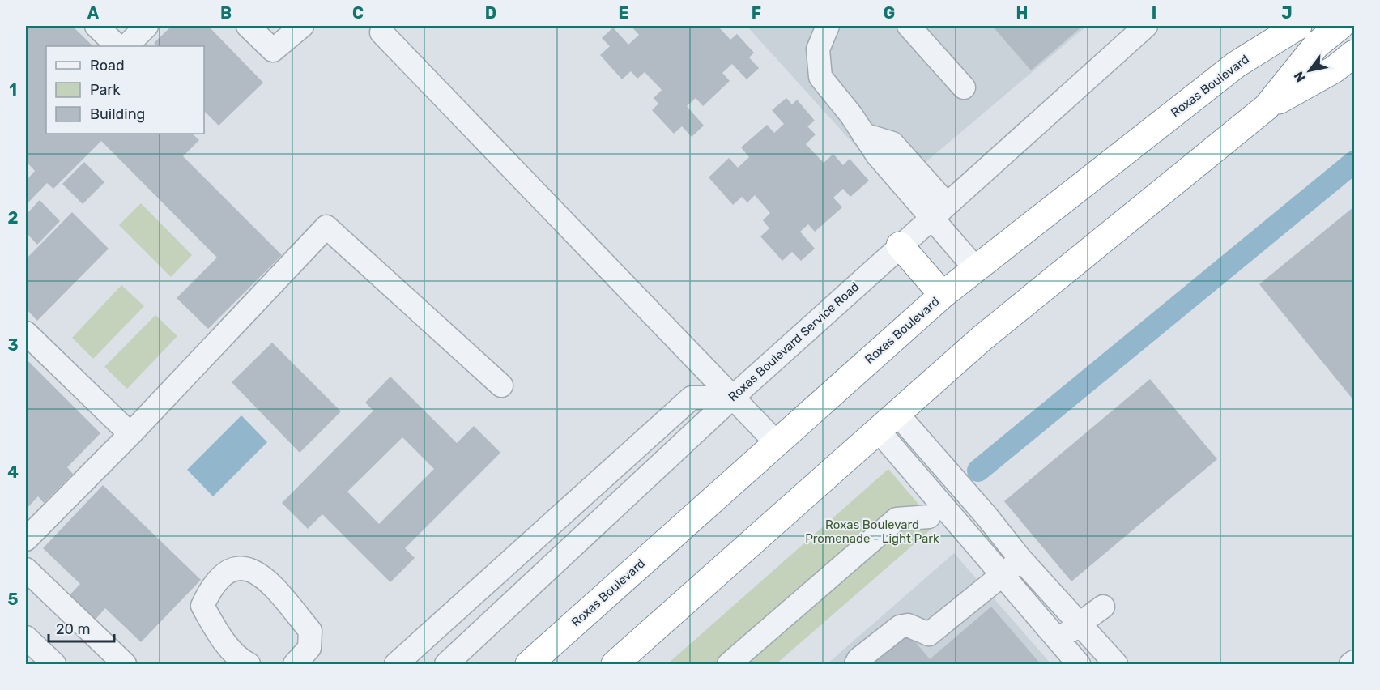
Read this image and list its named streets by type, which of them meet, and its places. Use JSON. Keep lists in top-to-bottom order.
{
  "streets": {
    "highway": ["Roxas Boulevard"],
    "street": ["Roxas Boulevard Service Road"]
  },
  "parks": ["Roxas Boulevard Promenade - Light Park"],
  "legend": ["Road", "Park", "Building"],
  "scale_bar": "20 m",
  "north": "bottom left",
  "grid": {
    "columns": [
      "A",
      "B",
      "C",
      "D",
      "E",
      "F",
      "G",
      "H",
      "I",
      "J"
    ],
    "rows": [
      "1",
      "2",
      "3",
      "4",
      "5"
    ]
  }
}
